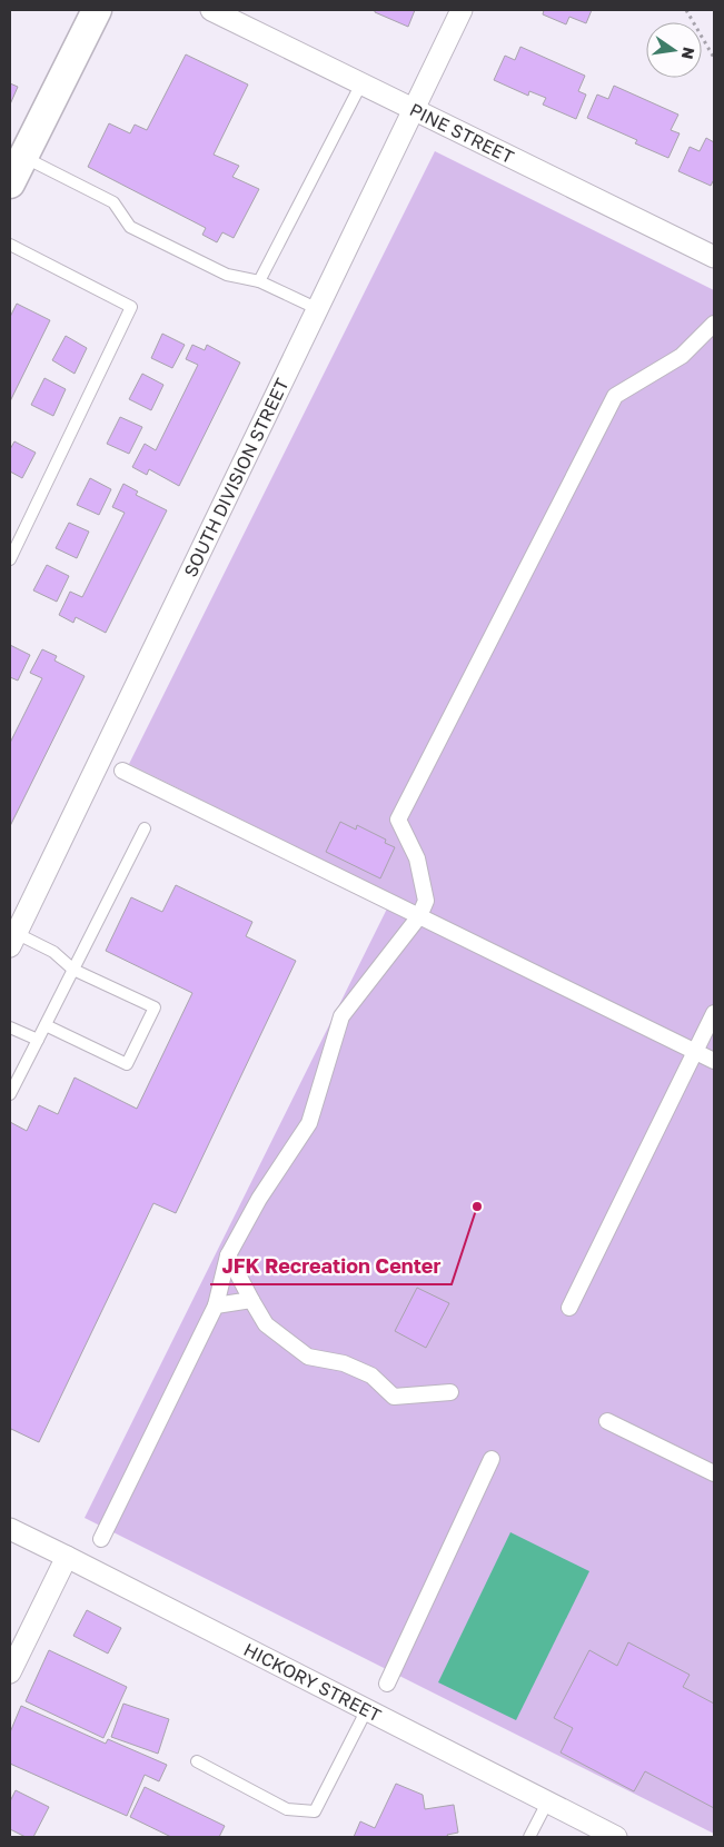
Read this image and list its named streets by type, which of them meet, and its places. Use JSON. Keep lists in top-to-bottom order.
{
  "streets": {
    "street": ["PINE STREET", "SOUTH DIVISION STREET", "HICKORY STREET"]
  },
  "crossings": [
    ["PINE STREET", "SOUTH DIVISION STREET"]
  ],
  "places": ["JFK Recreation Center"],
  "north": "right"
}
